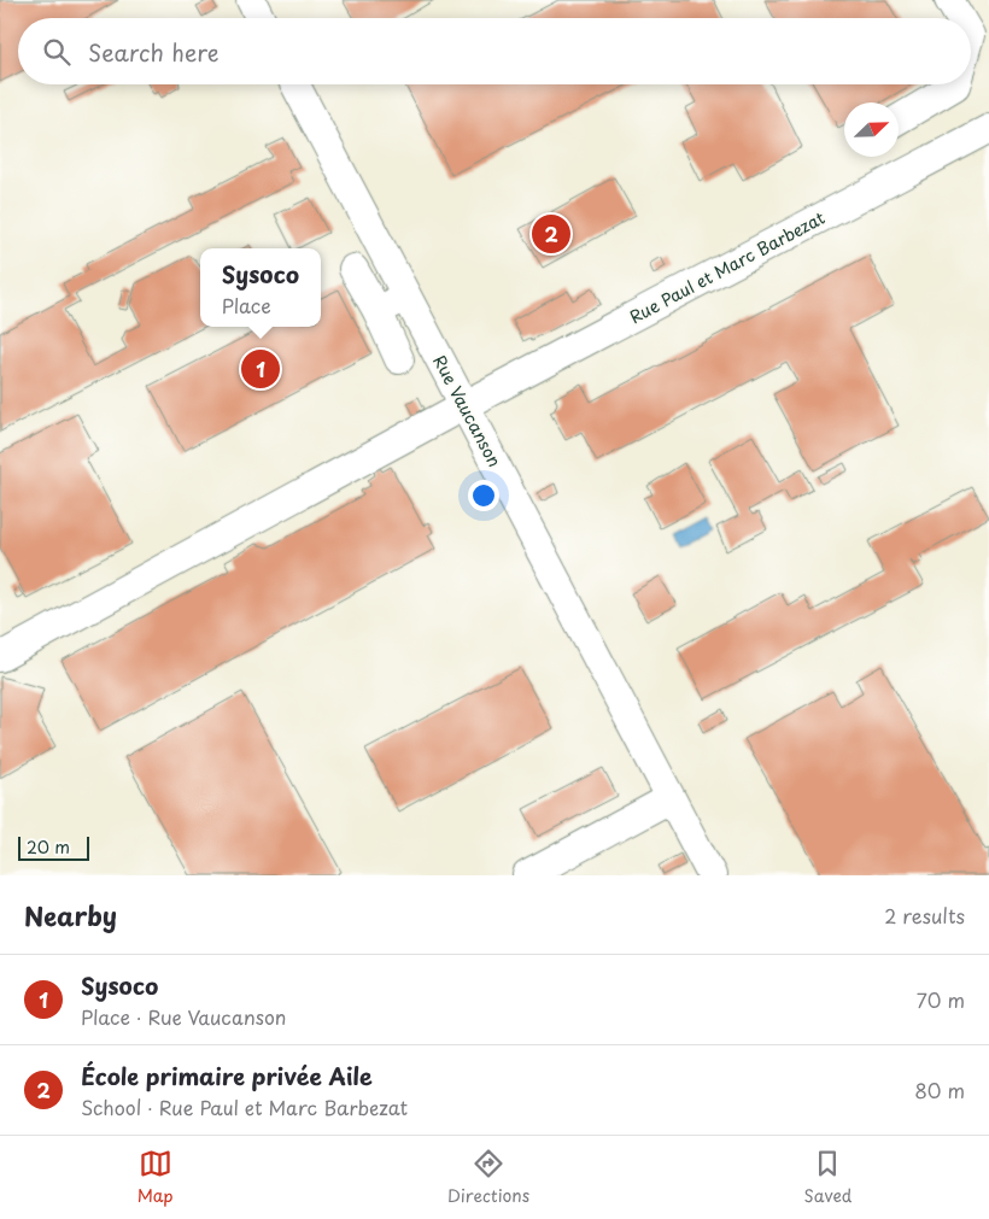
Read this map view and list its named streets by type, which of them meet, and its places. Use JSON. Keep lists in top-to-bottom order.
{
  "streets": {
    "street": ["Rue Paul et Marc Barbezat", "Rue Vaucanson"]
  },
  "crossings": [
    ["Rue Paul et Marc Barbezat", "Rue Vaucanson"]
  ],
  "scale_bar": "20 m",
  "north": "top right",
  "page": {
    "search": "Search here",
    "pins": ["2", "1"],
    "popup": ["Sysoco", "Place"],
    "scale": "20 m",
    "heading": ["Nearby", "2 results"],
    "list": [
      {
        "mark": "1",
        "name": "Sysoco",
        "note": "Place · Rue Vaucanson",
        "value": "70 m"
      },
      {
        "mark": "2",
        "name": "École primaire privée Aile",
        "note": "School · Rue Paul et Marc Barbezat",
        "value": "80 m"
      }
    ],
    "nav": ["Map", "Directions", "Saved"]
  }
}
